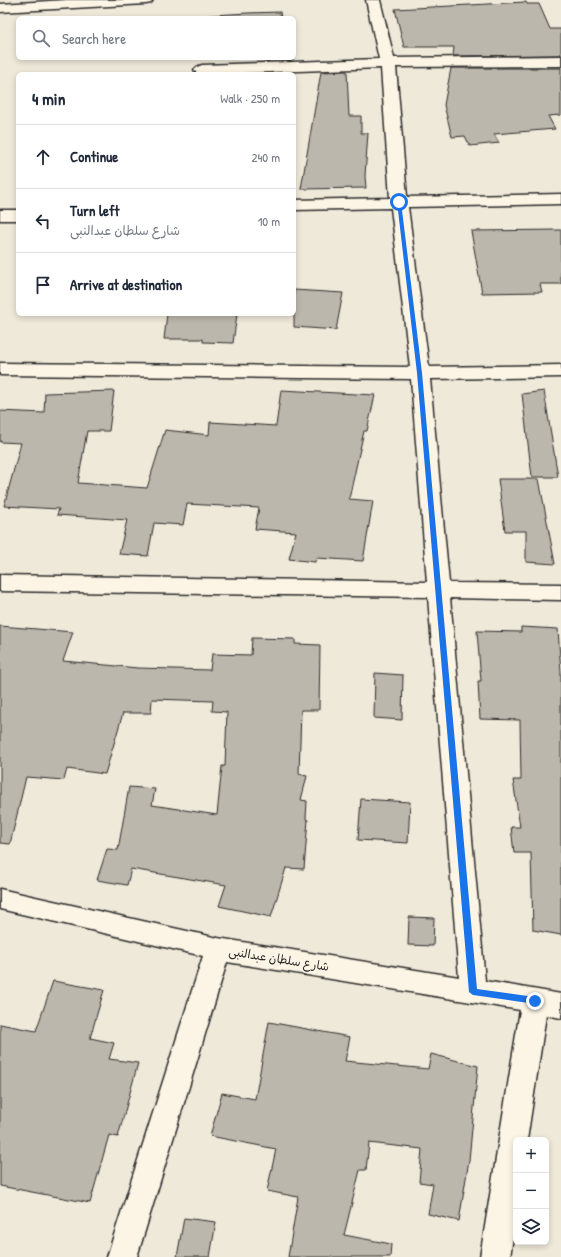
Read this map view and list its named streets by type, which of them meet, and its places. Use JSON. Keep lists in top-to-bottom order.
{
  "streets": {
    "street": ["شارع سلطان عبدالنبى"]
  },
  "page": {
    "search": "Search here",
    "heading": ["4 min", "Walk · 250 m"],
    "list": [
      ["Continue", "240 m"],
      ["Turn left", "شارع سلطان عبدالنبى", "10 m"],
      "Arrive at destination"
    ],
    "map_buttons": ["+", "−"]
  }
}
